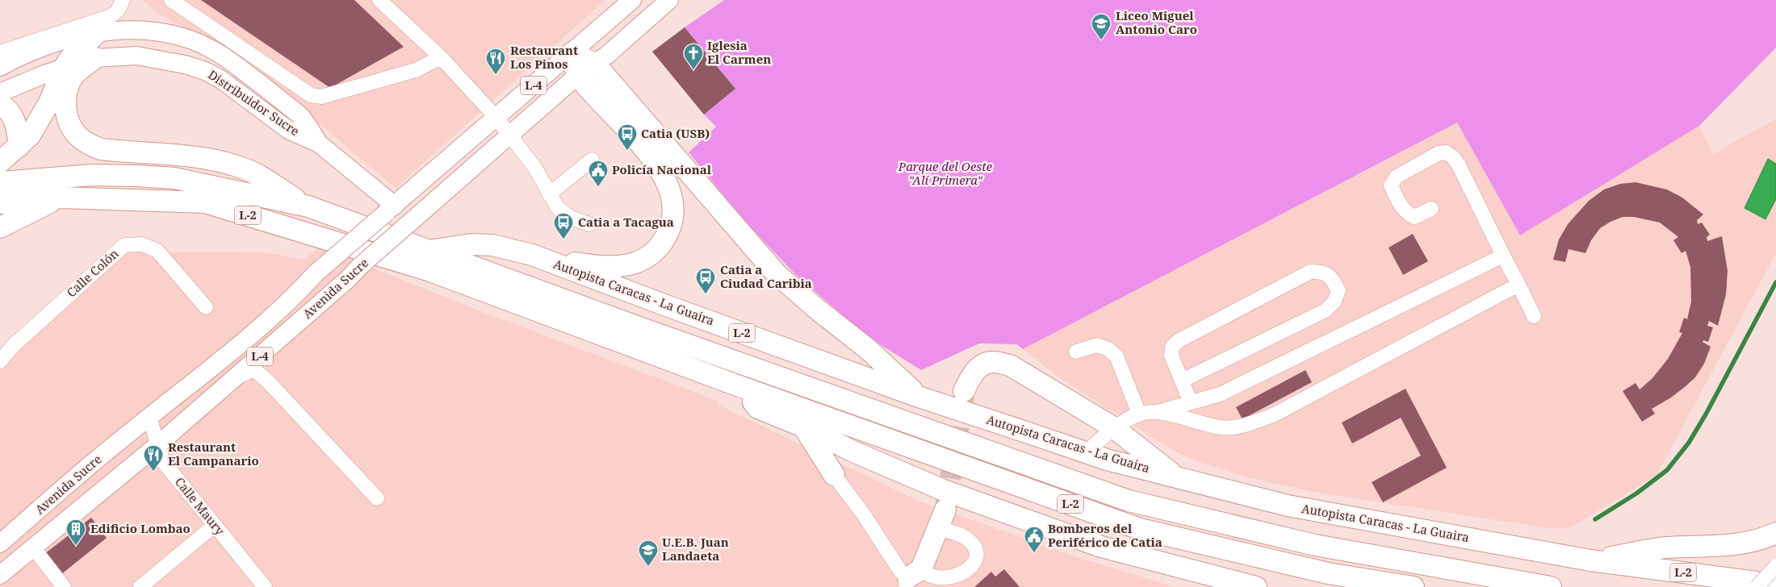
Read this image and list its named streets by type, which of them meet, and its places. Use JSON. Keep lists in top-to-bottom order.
{
  "streets": {
    "highway": ["L-2", "Autopista Caracas - La Guaira"],
    "main road": ["L-4", "Distribuidor Sucre", "Avenida Sucre"],
    "street": ["Calle Colón", "Calle Maury"]
  },
  "crossings": [
    ["Distribuidor Sucre", "Avenida Sucre"],
    ["L-2", "Autopista Caracas - La Guaira"],
    ["Avenida Sucre", "Calle Maury"]
  ],
  "parks": ["Parque del Oeste \"Alí Primera\""],
  "places": {
    "school or university": ["Liceo Miguel Antonio Caro", "U.E.B. Juan Landaeta"],
    "church": ["Iglesia El Carmen"],
    "restaurant": ["Restaurant Los Pinos", "Restaurant El Campanario"],
    "bus stop": ["Catia (USB)", "Catia a Tacagua", "Catia a Ciudad Caribia"],
    "public building": ["Policía Nacional", "Bomberos del Periférico de Catia"],
    "building": ["Edificio Lombao"]
  }
}
